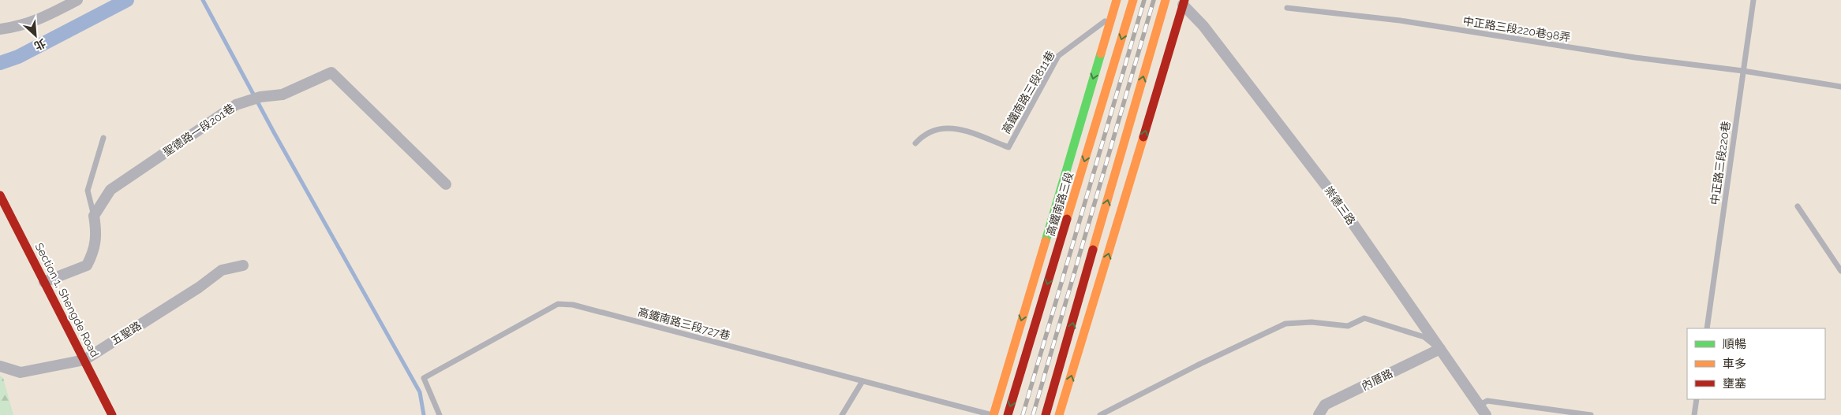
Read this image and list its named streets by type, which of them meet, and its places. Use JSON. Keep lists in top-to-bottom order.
{
  "streets": {
    "main road": ["高鐵南路三段", "Section 1, Shengde Road"],
    "street": [
      "聖德路一段201巷",
      "崇德三路",
      "五聖路",
      "內厝路"
    ],
    "lane": [
      "中正路三段220巷98弄",
      "高鐵南路三段811巷",
      "中正路三段220巷",
      "高鐵南路三段727巷"
    ]
  },
  "crossings": [
    ["中正路三段220巷98弄", "中正路三段220巷"],
    ["高鐵南路三段811巷", "高鐵南路三段"],
    ["高鐵南路三段", "高鐵南路三段727巷"],
    ["崇德三路", "內厝路"],
    ["Section 1, Shengde Road", "五聖路"]
  ],
  "legend": ["順暢", "車多", "壅塞"],
  "north": "bottom right"
}
